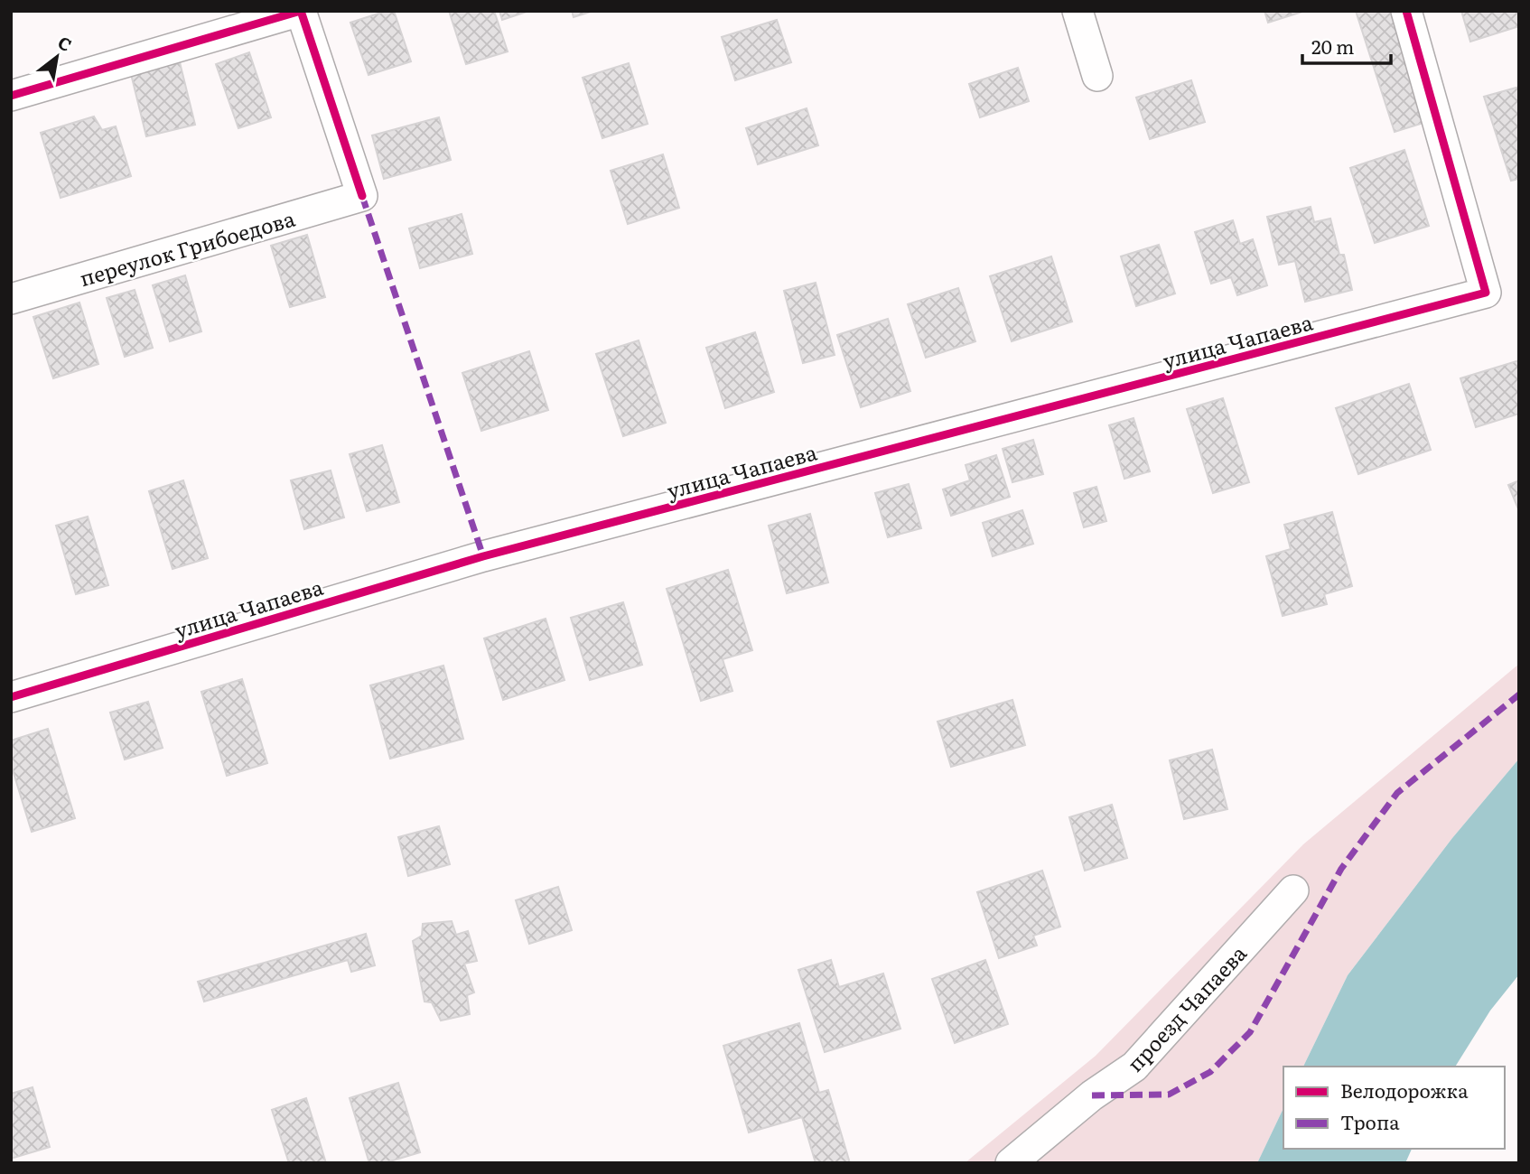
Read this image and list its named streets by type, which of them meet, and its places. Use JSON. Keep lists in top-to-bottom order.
{
  "streets": {
    "street": ["переулок Грибоедова", "улица Чапаева", "проезд Чапаева"]
  },
  "legend": ["Велодорожка", "Тропа"],
  "scale_bar": "20 m",
  "north": "top right"
}
